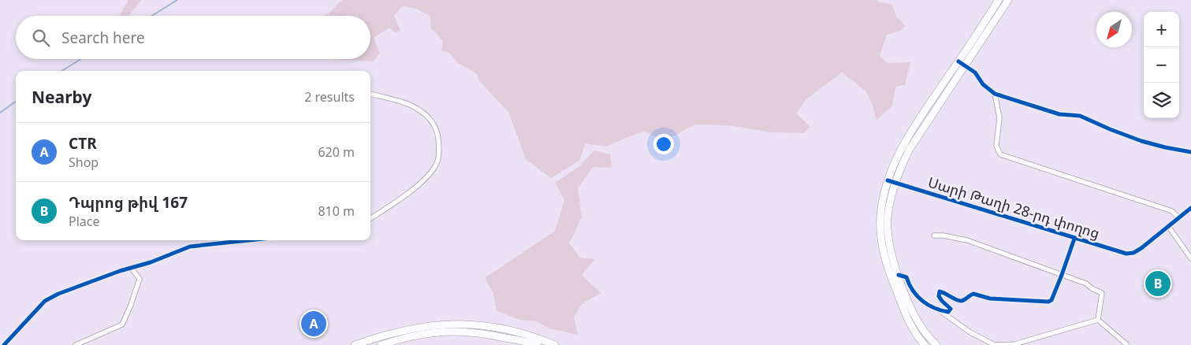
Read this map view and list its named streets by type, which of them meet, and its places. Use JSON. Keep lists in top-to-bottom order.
{
  "streets": {
    "street": ["Սարի Թաղի 28-րդ փողոց"]
  },
  "north": "bottom left",
  "page": {
    "map_buttons": ["+", "−"],
    "search": "Search here",
    "heading": ["Nearby", "2 results"],
    "list": [
      {
        "mark": "A",
        "name": "CTR",
        "note": "Shop",
        "value": "620 m"
      },
      {
        "mark": "B",
        "name": "Դպրոց թիվ 167",
        "note": "Place",
        "value": "810 m"
      }
    ],
    "pins": ["B", "A"]
  }
}
